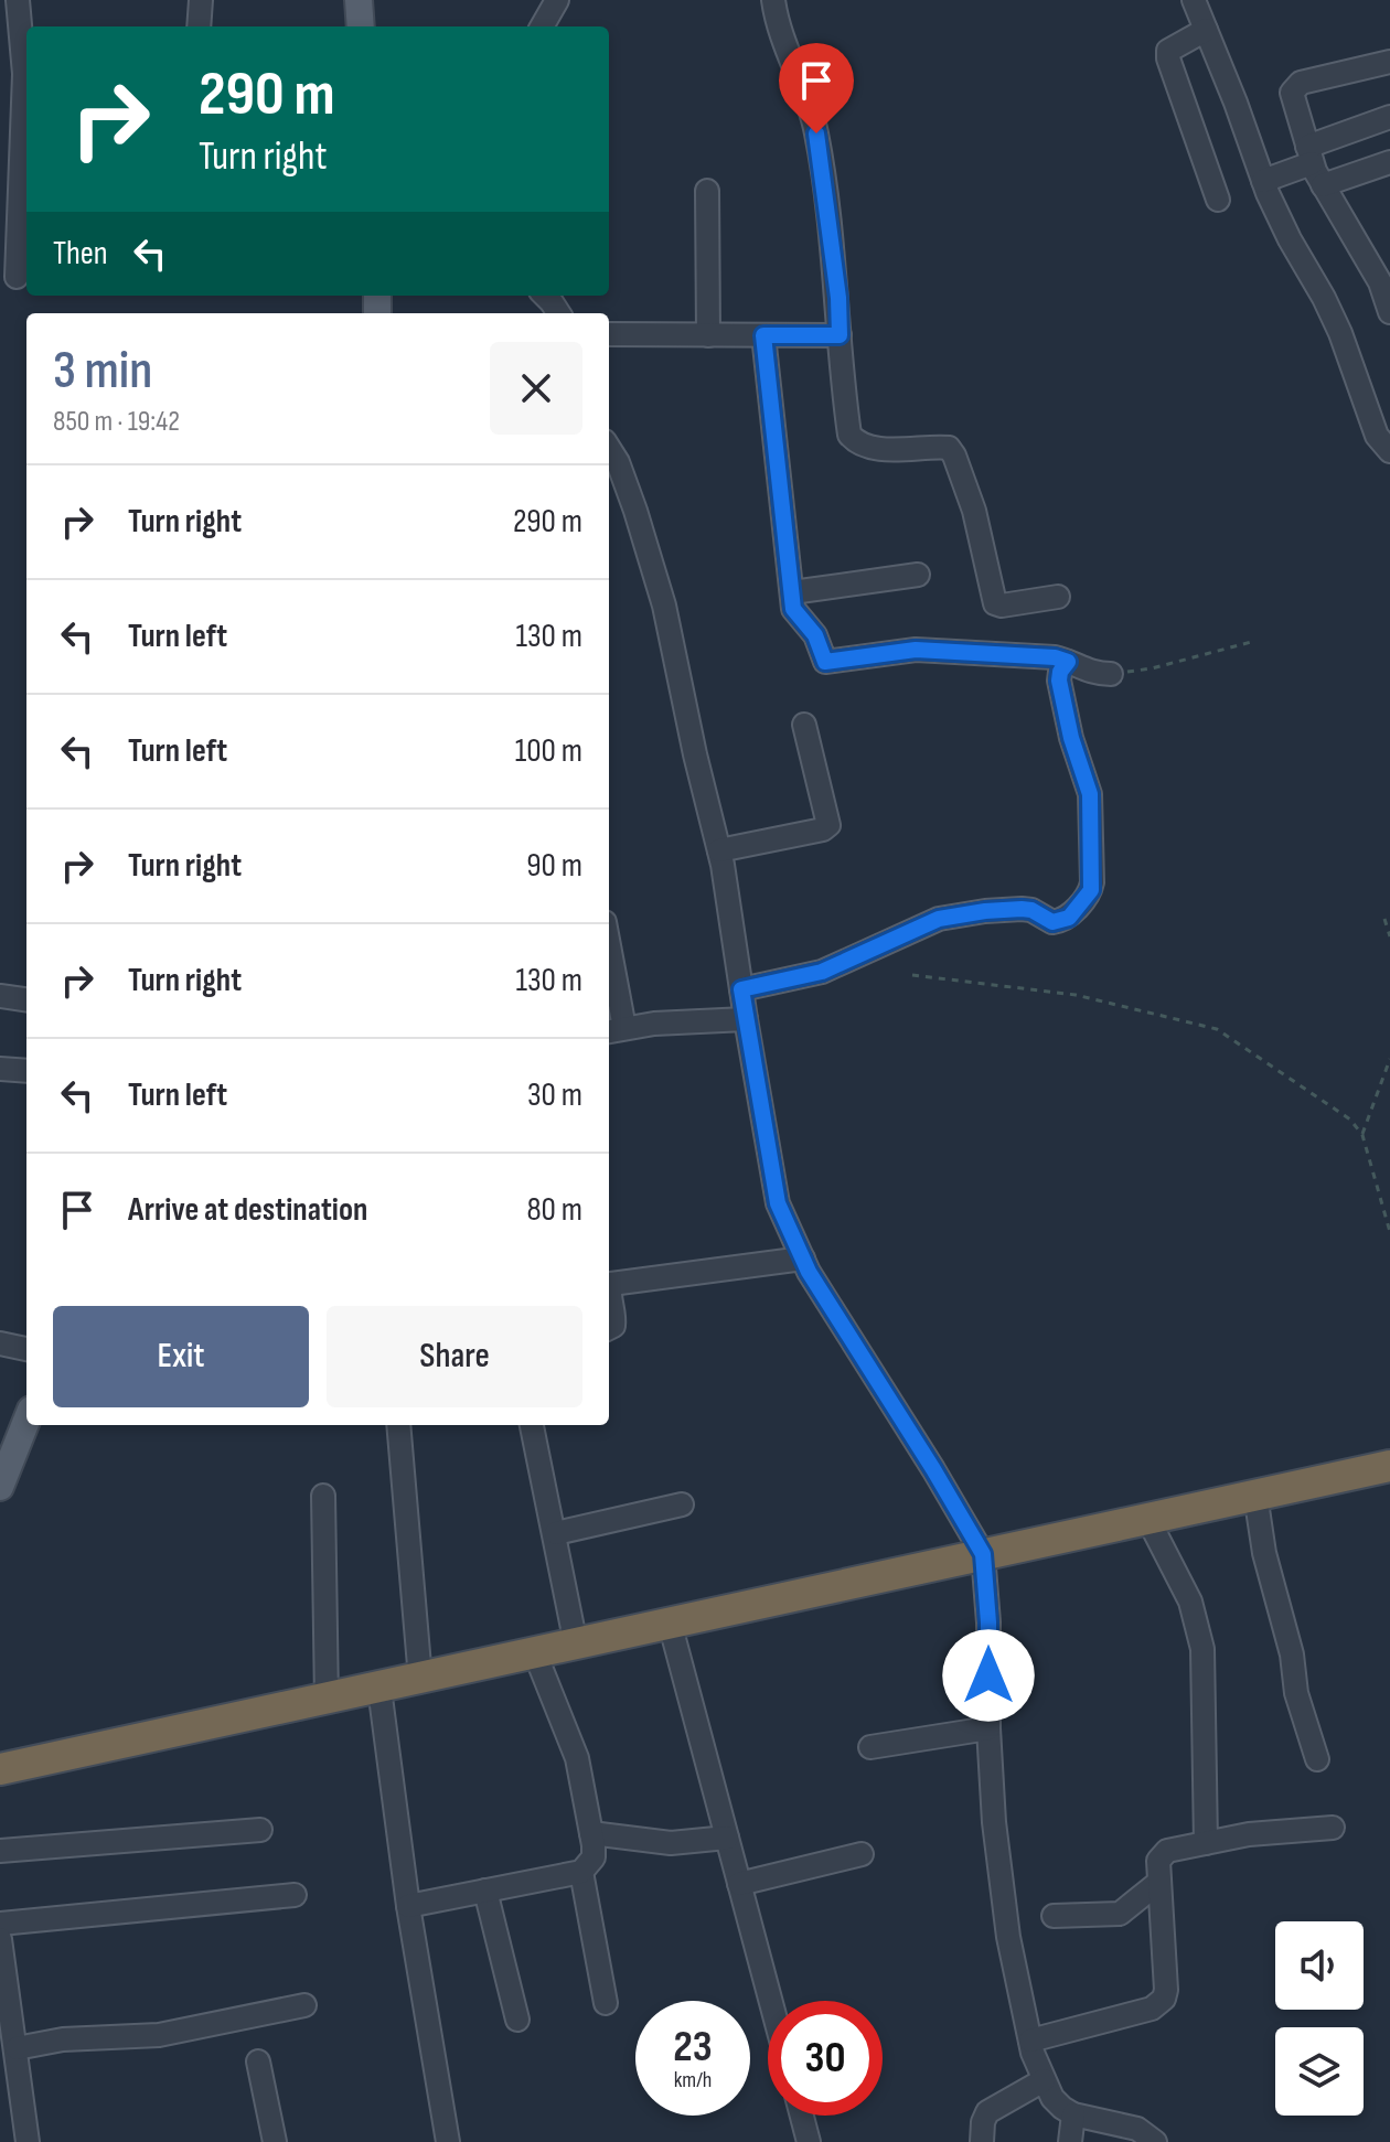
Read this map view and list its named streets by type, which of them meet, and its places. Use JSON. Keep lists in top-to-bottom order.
{
  "page": {
    "turn": ["290 m", "Turn right"],
    "then": "Then",
    "heading": ["3 min", "850 m · 19:42"],
    "list": [
      {
        "name": "Turn right",
        "value": "290 m"
      },
      {
        "name": "Turn left",
        "value": "130 m"
      },
      {
        "name": "Turn left",
        "value": "100 m"
      },
      {
        "name": "Turn right",
        "value": "90 m"
      },
      {
        "name": "Turn right",
        "value": "130 m"
      },
      {
        "name": "Turn left",
        "value": "30 m"
      },
      {
        "name": "Arrive at destination",
        "value": "80 m"
      }
    ],
    "buttons": ["Exit", "Share"],
    "speed": "23 km/h",
    "limit": "30"
  }
}
